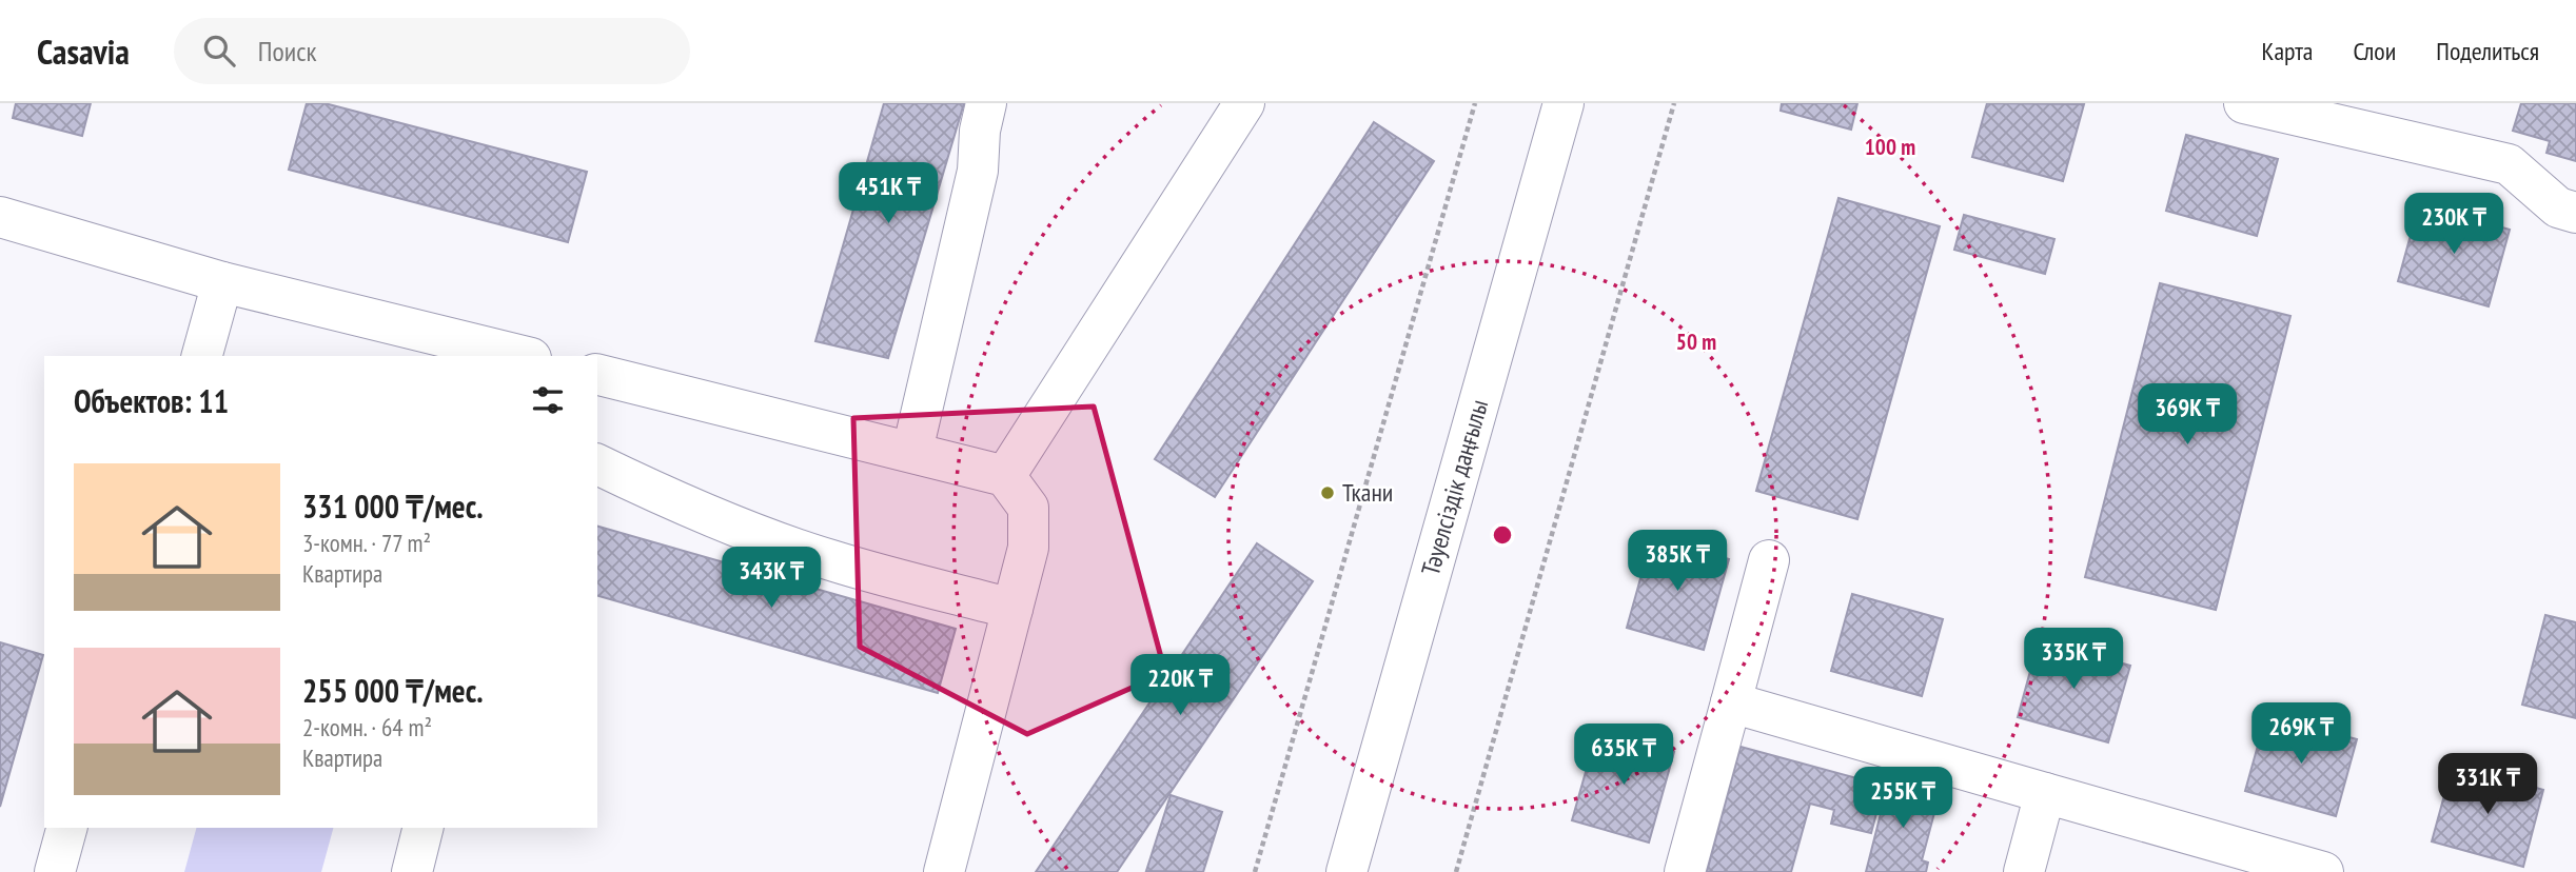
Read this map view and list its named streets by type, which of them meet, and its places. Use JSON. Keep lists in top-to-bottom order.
{
  "streets": {
    "street": ["Тәуелсіздік даңғылы"]
  },
  "places": ["Ткани"],
  "page": {
    "header": "Casavia",
    "search": "Поиск",
    "nav": ["Карта", "Слои", "Поделиться"],
    "price": [
      "451K ₸",
      "230K ₸",
      "369K ₸",
      "385K ₸",
      "343K ₸",
      "335K ₸",
      "220K ₸",
      "269K ₸",
      "635K ₸",
      "331K ₸",
      "255K ₸"
    ],
    "heading": "Объектов: 11",
    "list": [
      {
        "name": "331 000 ₸/мес.",
        "note": "3-комн. · 77 m² · Квартира"
      },
      {
        "name": "255 000 ₸/мес.",
        "note": "2-комн. · 64 m² · Квартира"
      }
    ]
  },
  "rings": ["100 m", "50 m"]
}
